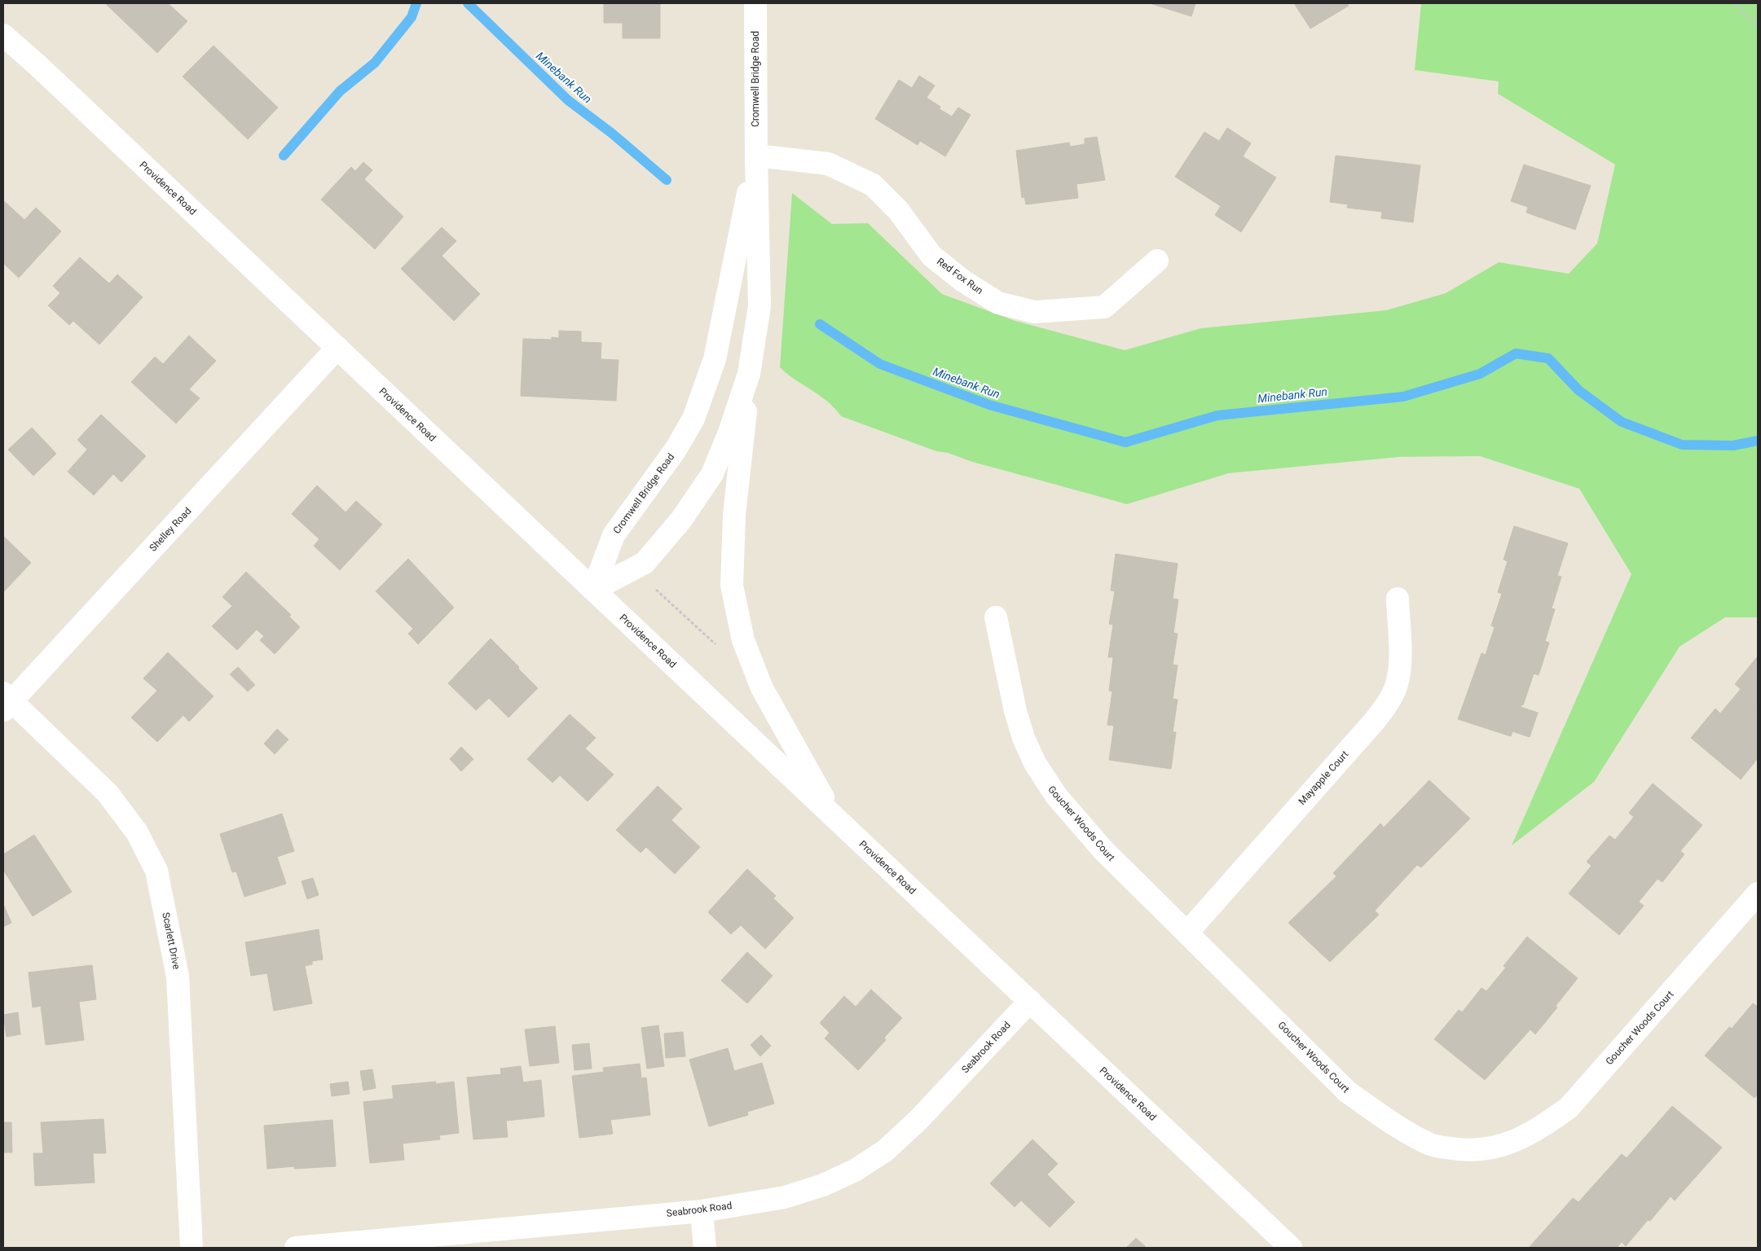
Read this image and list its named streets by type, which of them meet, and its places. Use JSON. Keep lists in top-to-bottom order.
{
  "streets": {
    "street": [
      "Cromwell Bridge Road",
      "Providence Road",
      "Red Fox Run",
      "Shelley Road",
      "Mayapple Court",
      "Goucher Woods Court",
      "Scarlett Drive",
      "Seabrook Road"
    ]
  },
  "crossings": [
    ["Cromwell Bridge Road", "Providence Road"],
    ["Cromwell Bridge Road", "Red Fox Run"],
    ["Providence Road", "Shelley Road"],
    ["Providence Road", "Seabrook Road"],
    ["Shelley Road", "Scarlett Drive"],
    ["Mayapple Court", "Goucher Woods Court"]
  ],
  "water": ["Minebank Run"]
}
